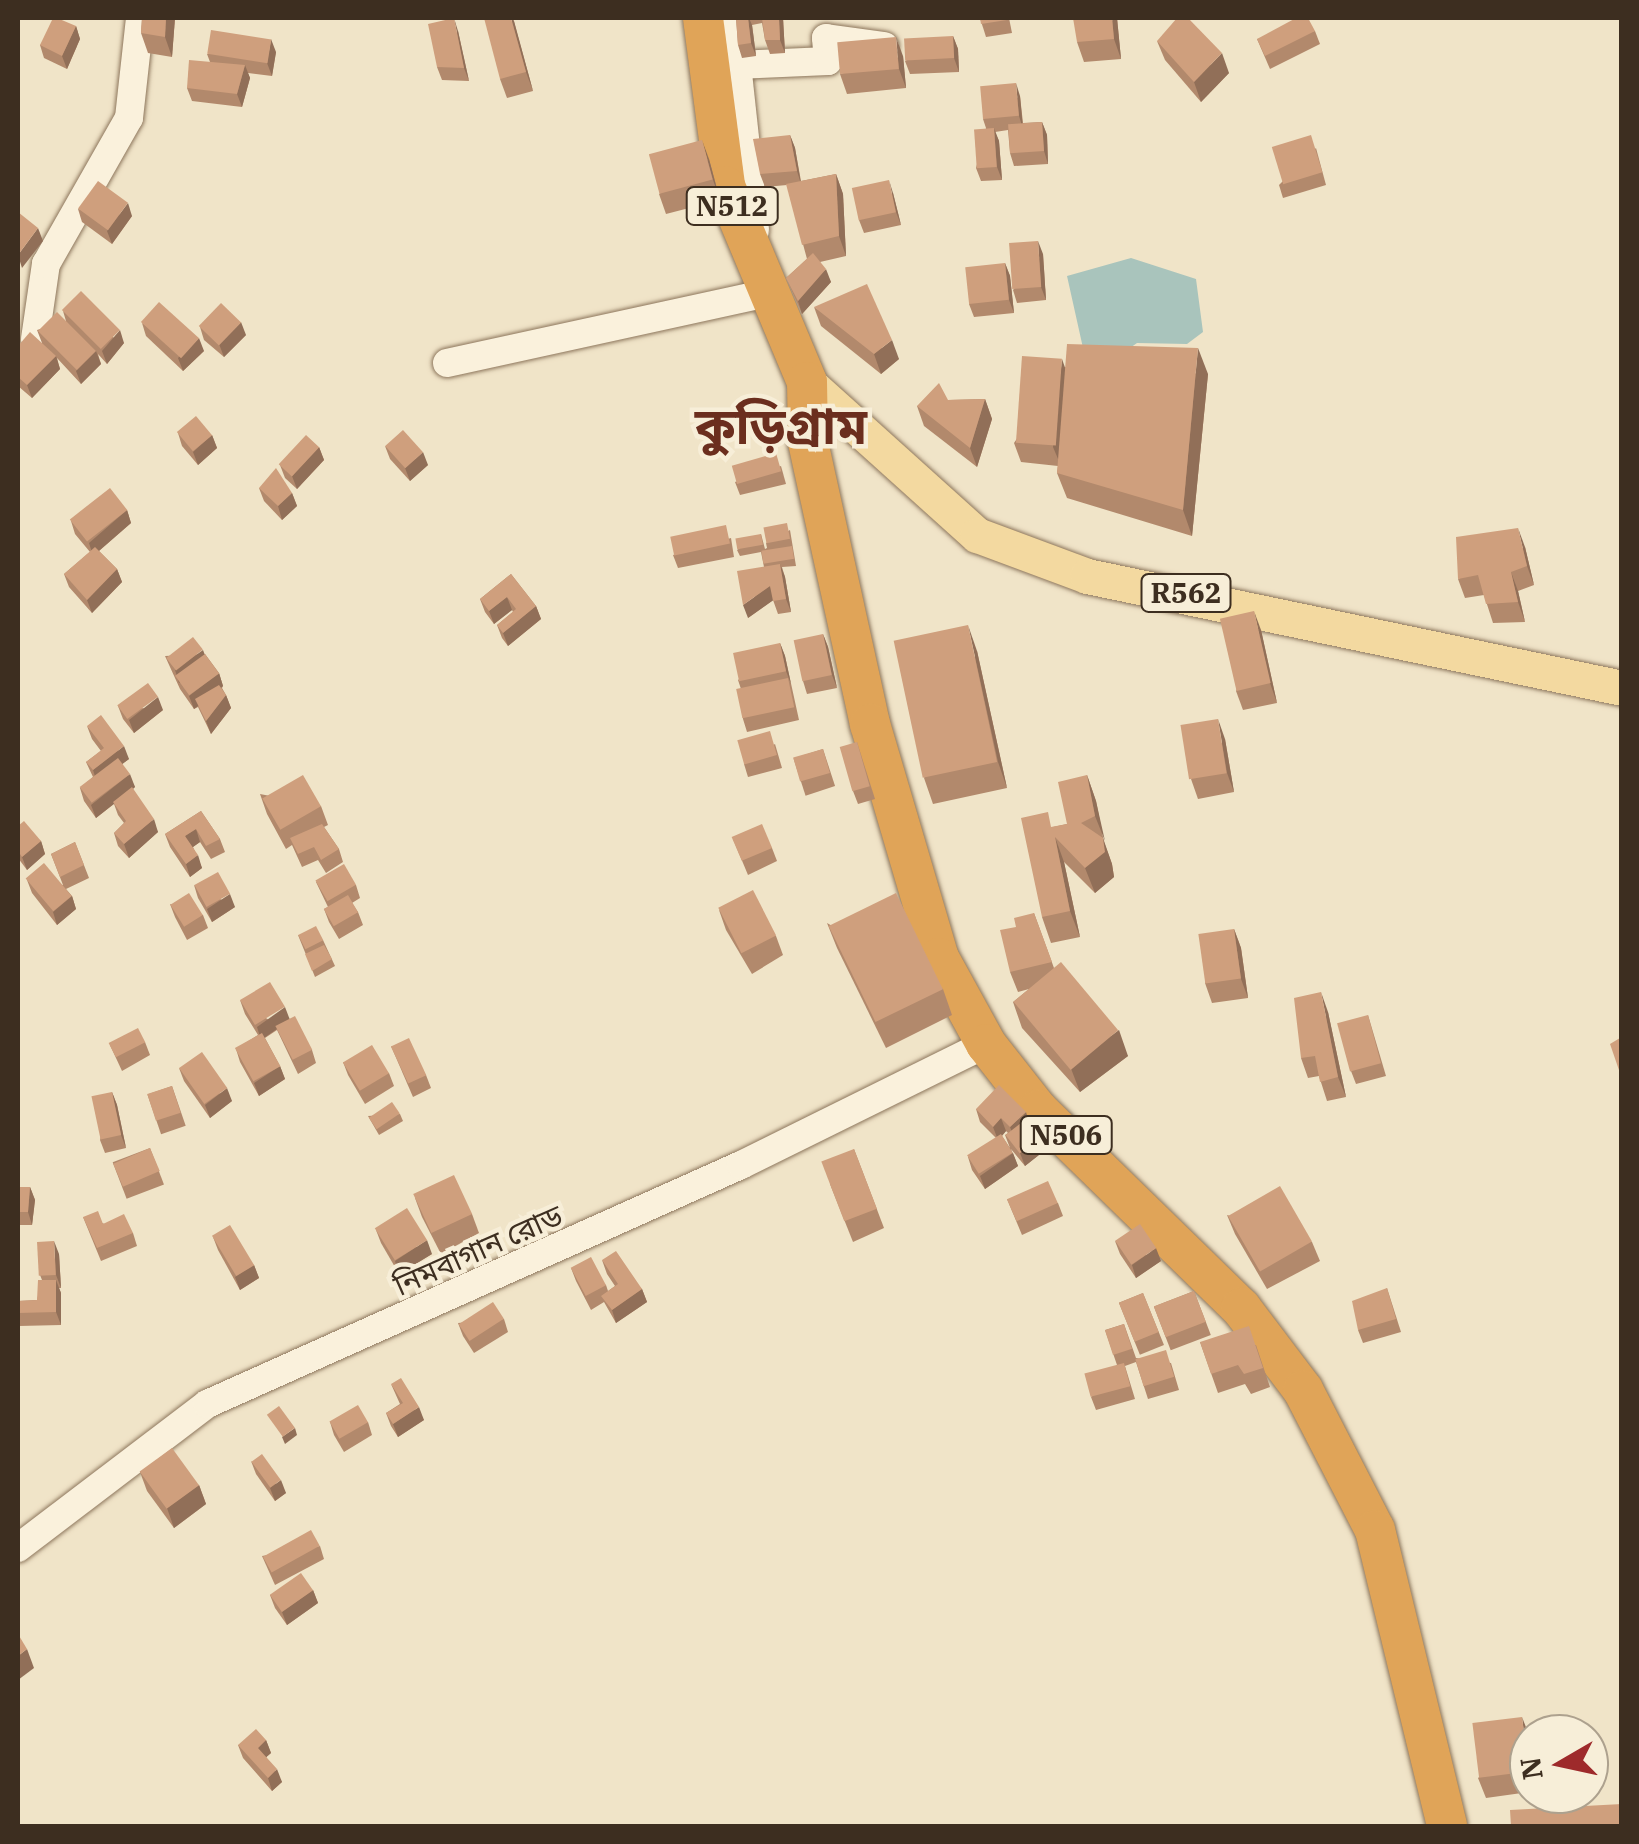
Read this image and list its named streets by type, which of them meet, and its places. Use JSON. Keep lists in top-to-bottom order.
{
  "streets": {
    "highway": ["N512", "N506"],
    "main road": ["R562"],
    "street": ["নিমবাগান রোড"]
  },
  "crossings": [
    ["N512", "R562"],
    ["N512", "N506"],
    ["R562", "N506"],
    ["N506", "নিমবাগান রোড"]
  ],
  "districts": ["কুড়িগ্রাম"],
  "north": "left"
}
